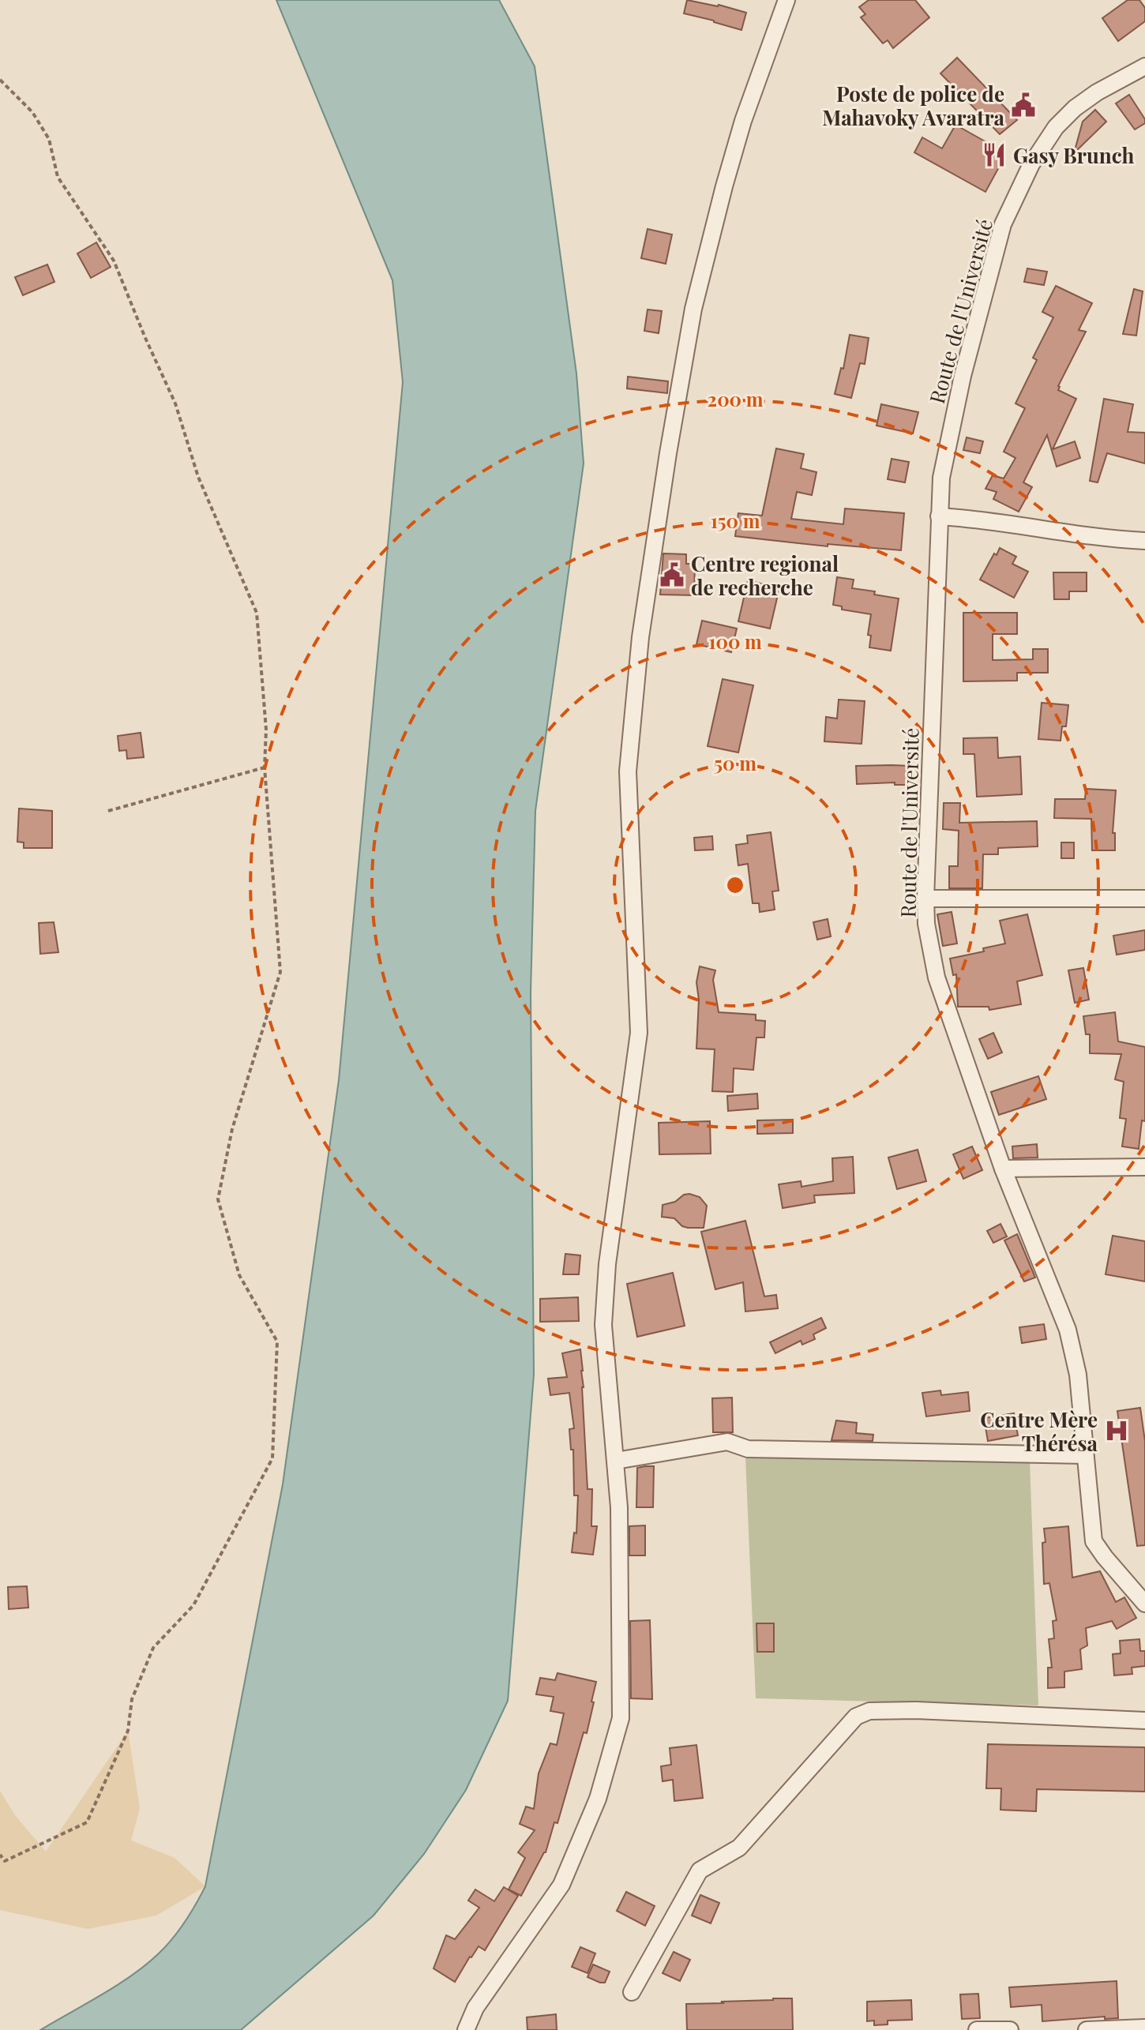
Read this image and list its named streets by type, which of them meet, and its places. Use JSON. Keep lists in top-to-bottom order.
{
  "streets": {
    "street": ["Route de l'Université"]
  },
  "places": {
    "public building": ["Poste de police de Mahavoky Avaratra", "Centre regional de recherche"],
    "restaurant": ["Gasy Brunch"],
    "hospital": ["Centre Mère Thérésa"]
  },
  "rings": [
    "200 m",
    "150 m",
    "100 m",
    "50 m"
  ]
}
